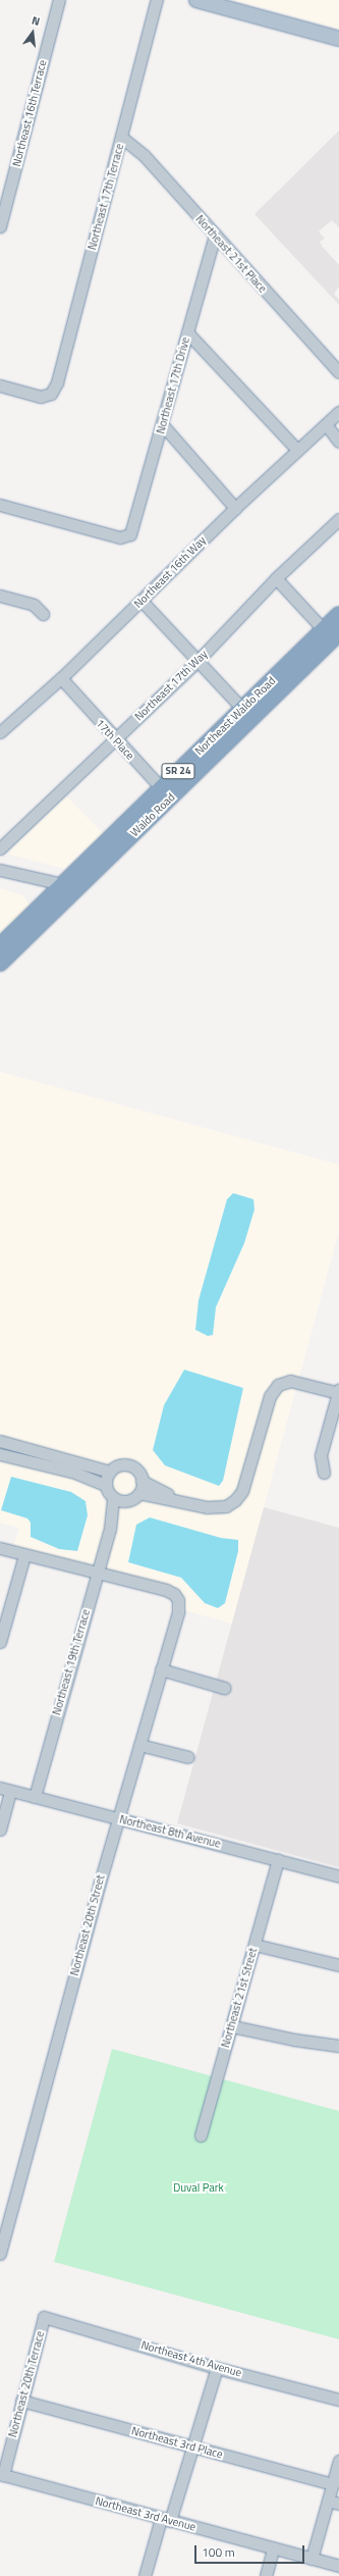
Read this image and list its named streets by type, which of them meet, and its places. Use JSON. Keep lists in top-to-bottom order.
{
  "streets": {
    "highway": ["SR 24", "Waldo Road"],
    "street": [
      "Northeast 16th Terrace",
      "Northeast 17th Terrace",
      "Northeast 21st Place",
      "Northeast 17th Drive",
      "Northeast 16th Way",
      "Northeast 17th Way",
      "17th Place",
      "Northeast 19th Terrace",
      "Northeast 8th Avenue",
      "Northeast 20th Street",
      "Northeast 21st Street",
      "Northeast 4th Avenue",
      "Northeast 20th Terrace",
      "Northeast 3rd Place",
      "Northeast 3rd Avenue"
    ]
  },
  "crossings": [
    ["Northeast 17th Terrace", "Northeast 21st Place"],
    ["Northeast 21st Place", "Northeast 17th Drive"],
    ["Northeast 16th Way", "17th Place"],
    ["Northeast 17th Way", "17th Place"],
    ["17th Place", "Waldo Road"],
    ["SR 24", "Waldo Road"],
    ["Northeast 19th Terrace", "Northeast 8th Avenue"],
    ["Northeast 19th Terrace", "Northeast 20th Street"],
    ["Northeast 8th Avenue", "Northeast 20th Street"],
    ["Northeast 8th Avenue", "Northeast 21st Street"],
    ["Northeast 4th Avenue", "Northeast 20th Terrace"],
    ["Northeast 20th Terrace", "Northeast 3rd Place"],
    ["Northeast 20th Terrace", "Northeast 3rd Avenue"]
  ],
  "parks": ["Duval Park"],
  "scale_bar": "100 m",
  "north": "top"
}
